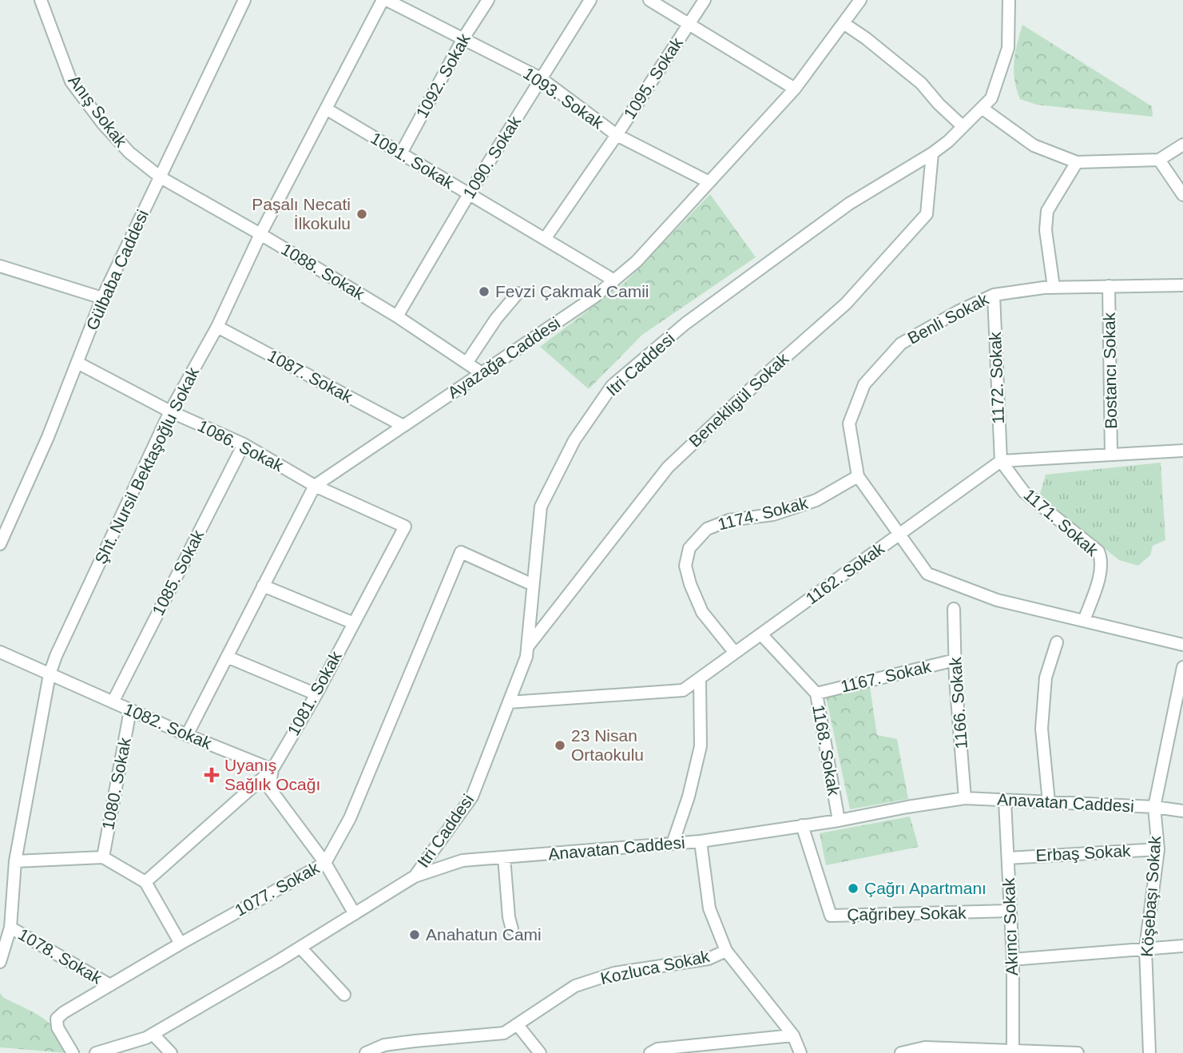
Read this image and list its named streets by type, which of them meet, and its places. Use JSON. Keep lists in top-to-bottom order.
{
  "streets": {
    "street": [
      "1092. Sokak",
      "1095. Sokak",
      "1093. Sokak",
      "Anış Sokak",
      "1090. Sokak",
      "1091. Sokak",
      "Gülbaba Caddesi",
      "1088. Sokak",
      "Benli Sokak",
      "Ayazağa Caddesi",
      "Itri Caddesi",
      "Bostancı Sokak",
      "1087. Sokak",
      "1172. Sokak",
      "Benekligül Sokak",
      "1086. Sokak",
      "Şht. Nursil Bektaşoğlu Sokak",
      "1174. Sokak",
      "1171. Sokak",
      "1085. Sokak",
      "1162. Sokak",
      "1167. Sokak",
      "1081. Sokak",
      "1166. Sokak",
      "1082. Sokak",
      "1168. Sokak",
      "1080. Sokak",
      "Anavatan Caddesi",
      "Erbaş Sokak",
      "1077. Sokak",
      "Köşebaşı Sokak",
      "Çağrıbey Sokak",
      "Akıncı Sokak",
      "1078. Sokak",
      "Kozluca Sokak"
    ]
  },
  "crossings": [
    ["1092. Sokak", "1093. Sokak"],
    ["1092. Sokak", "1091. Sokak"],
    ["1095. Sokak", "1093. Sokak"],
    ["1095. Sokak", "1091. Sokak"],
    ["1093. Sokak", "1090. Sokak"],
    ["1093. Sokak", "Ayazağa Caddesi"],
    ["1093. Sokak", "Şht. Nursil Bektaşoğlu Sokak"],
    ["Anış Sokak", "Gülbaba Caddesi"],
    ["Anış Sokak", "1088. Sokak"],
    ["1090. Sokak", "1091. Sokak"],
    ["1090. Sokak", "1088. Sokak"],
    ["1091. Sokak", "Ayazağa Caddesi"],
    ["1091. Sokak", "Şht. Nursil Bektaşoğlu Sokak"],
    ["Gülbaba Caddesi", "1088. Sokak"],
    ["Gülbaba Caddesi", "1086. Sokak"],
    ["1088. Sokak", "Ayazağa Caddesi"],
    ["1088. Sokak", "Şht. Nursil Bektaşoğlu Sokak"],
    ["Benli Sokak", "Bostancı Sokak"],
    ["Benli Sokak", "1172. Sokak"],
    ["Benli Sokak", "1174. Sokak"],
    ["Benli Sokak", "1171. Sokak"],
    ["Benli Sokak", "1162. Sokak"],
    ["Ayazağa Caddesi", "1087. Sokak"],
    ["Ayazağa Caddesi", "1086. Sokak"],
    ["Ayazağa Caddesi", "1082. Sokak"],
    ["Itri Caddesi", "Benekligül Sokak"],
    ["Itri Caddesi", "1162. Sokak"],
    ["Itri Caddesi", "Anavatan Caddesi"],
    ["Itri Caddesi", "1077. Sokak"],
    ["1087. Sokak", "Şht. Nursil Bektaşoğlu Sokak"],
    ["1172. Sokak", "1171. Sokak"],
    ["1172. Sokak", "1162. Sokak"],
    ["1086. Sokak", "Şht. Nursil Bektaşoğlu Sokak"],
    ["1086. Sokak", "1085. Sokak"],
    ["1086. Sokak", "1081. Sokak"],
    ["Şht. Nursil Bektaşoğlu Sokak", "1082. Sokak"],
    ["Şht. Nursil Bektaşoğlu Sokak", "1078. Sokak"],
    ["1174. Sokak", "1162. Sokak"],
    ["1171. Sokak", "1162. Sokak"],
    ["1085. Sokak", "1082. Sokak"],
    ["1162. Sokak", "1168. Sokak"],
    ["1167. Sokak", "1166. Sokak"],
    ["1167. Sokak", "1168. Sokak"],
    ["1081. Sokak", "1082. Sokak"],
    ["1166. Sokak", "Anavatan Caddesi"],
    ["1082. Sokak", "1080. Sokak"],
    ["1168. Sokak", "Anavatan Caddesi"],
    ["Anavatan Caddesi", "Köşebaşı Sokak"],
    ["Anavatan Caddesi", "Çağrıbey Sokak"],
    ["Anavatan Caddesi", "Akıncı Sokak"],
    ["Erbaş Sokak", "Köşebaşı Sokak"],
    ["Erbaş Sokak", "Akıncı Sokak"],
    ["1077. Sokak", "1078. Sokak"],
    ["Çağrıbey Sokak", "Akıncı Sokak"]
  ],
  "places": {
    "other": [
      "Paşalı Necati İlkokulu",
      "Fevzi Çakmak Camii",
      "23 Nisan Ortaokulu",
      "Çağrı Apartmanı",
      "Anahatun Cami"
    ],
    "health": ["Uyanış Sağlık Ocağı"]
  }
}
